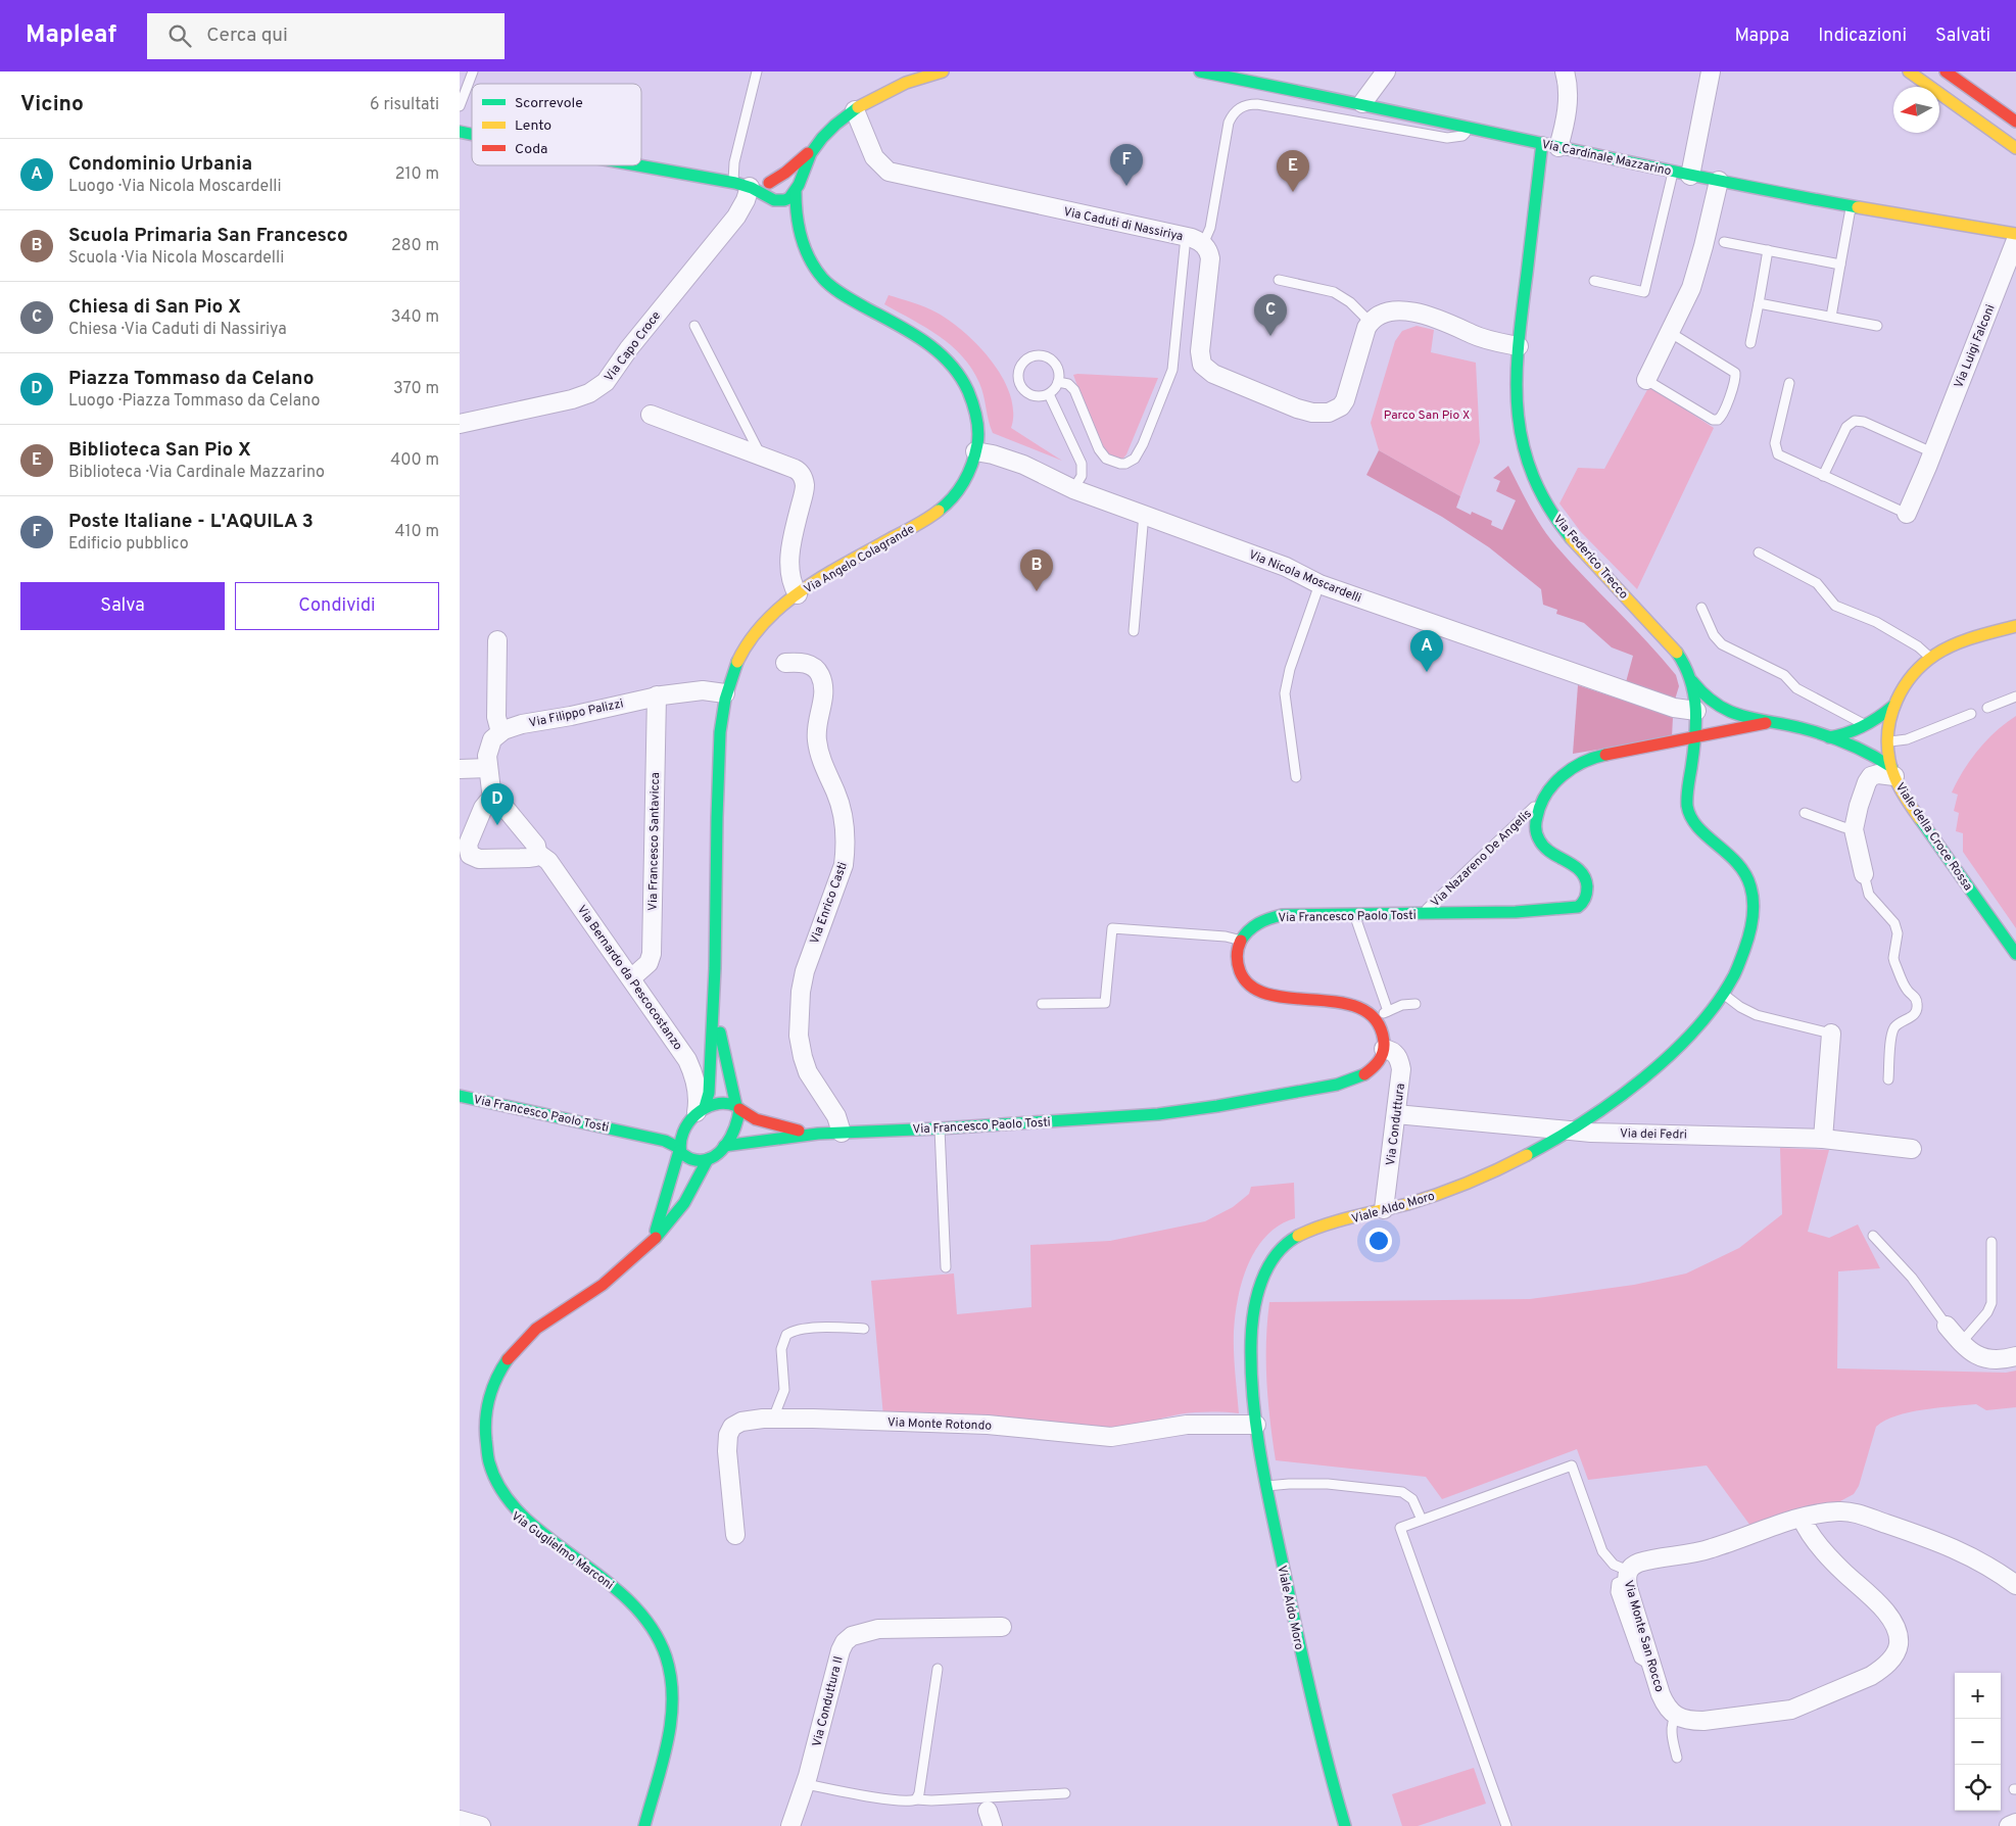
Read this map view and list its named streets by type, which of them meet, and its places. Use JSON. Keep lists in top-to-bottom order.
{
  "streets": {
    "street": [
      "Via Cardinale Mazzarino",
      "Via Caduti di Nassiriya",
      "Via Capo Croce",
      "Via Luigi Falconi",
      "Via Federico Trecco",
      "Via Angelo Colagrande",
      "Via Nicola Moscardelli",
      "Via Filippo Palizzi",
      "Viale della Croce Rossa",
      "Via Francesco Santavicca",
      "Via Enrico Casti",
      "Via Francesco Paolo Tosti",
      "Via Bernardo da Pescocostanzo",
      "Via Conduttura",
      "Via dei Fedri",
      "Viale Aldo Moro",
      "Via Monte Rotondo",
      "Via Guglielmo Marconi",
      "Via Monte San Rocco",
      "Via Conduttura II"
    ],
    "lane": ["Via Nazareno De Angelis"]
  },
  "crossings": [
    ["Via Cardinale Mazzarino", "Via Federico Trecco"],
    ["Via Federico Trecco", "Via Nicola Moscardelli"],
    ["Via Federico Trecco", "Viale Aldo Moro"],
    ["Via Angelo Colagrande", "Via Nicola Moscardelli"],
    ["Via Angelo Colagrande", "Via Filippo Palizzi"],
    ["Via Angelo Colagrande", "Via Francesco Paolo Tosti"],
    ["Via Angelo Colagrande", "Via Bernardo da Pescocostanzo"],
    ["Via Nicola Moscardelli", "Viale Aldo Moro"],
    ["Via Filippo Palizzi", "Via Francesco Santavicca"],
    ["Via Francesco Santavicca", "Via Bernardo da Pescocostanzo"],
    ["Via Nazareno De Angelis", "Via Francesco Paolo Tosti"],
    ["Via Enrico Casti", "Via Francesco Paolo Tosti"],
    ["Via Francesco Paolo Tosti", "Via Bernardo da Pescocostanzo"],
    ["Via Francesco Paolo Tosti", "Via Conduttura"],
    ["Via Conduttura", "Via dei Fedri"],
    ["Via Conduttura", "Viale Aldo Moro"],
    ["Via dei Fedri", "Viale Aldo Moro"],
    ["Viale Aldo Moro", "Via Monte Rotondo"]
  ],
  "parks": ["Parco San Pio X"],
  "legend": ["Scorrevole", "Lento", "Coda"],
  "north": "left",
  "page": {
    "header": "Mapleaf",
    "search": "Cerca qui",
    "nav": ["Mappa", "Indicazioni", "Salvati"],
    "heading": ["Vicino", "6 risultati"],
    "list": [
      {
        "mark": "A",
        "name": "Condominio Urbania",
        "note": "Luogo · Via Nicola Moscardelli",
        "value": "210 m"
      },
      {
        "mark": "B",
        "name": "Scuola Primaria San Francesco",
        "note": "Scuola · Via Nicola Moscardelli",
        "value": "280 m"
      },
      {
        "mark": "C",
        "name": "Chiesa di San Pio X",
        "note": "Chiesa · Via Caduti di Nassiriya",
        "value": "340 m"
      },
      {
        "mark": "D",
        "name": "Piazza Tommaso da Celano",
        "note": "Luogo · Piazza Tommaso da Celano",
        "value": "370 m"
      },
      {
        "mark": "E",
        "name": "Biblioteca San Pio X",
        "note": "Biblioteca · Via Cardinale Mazzarino",
        "value": "400 m"
      },
      {
        "mark": "F",
        "name": "Poste Italiane - L'AQUILA 3",
        "note": "Edificio pubblico",
        "value": "410 m"
      }
    ],
    "pins": [
      "F",
      "E",
      "C",
      "B",
      "A",
      "D"
    ],
    "buttons": ["Salva", "Condividi"],
    "map_buttons": ["+", "−"]
  }
}
